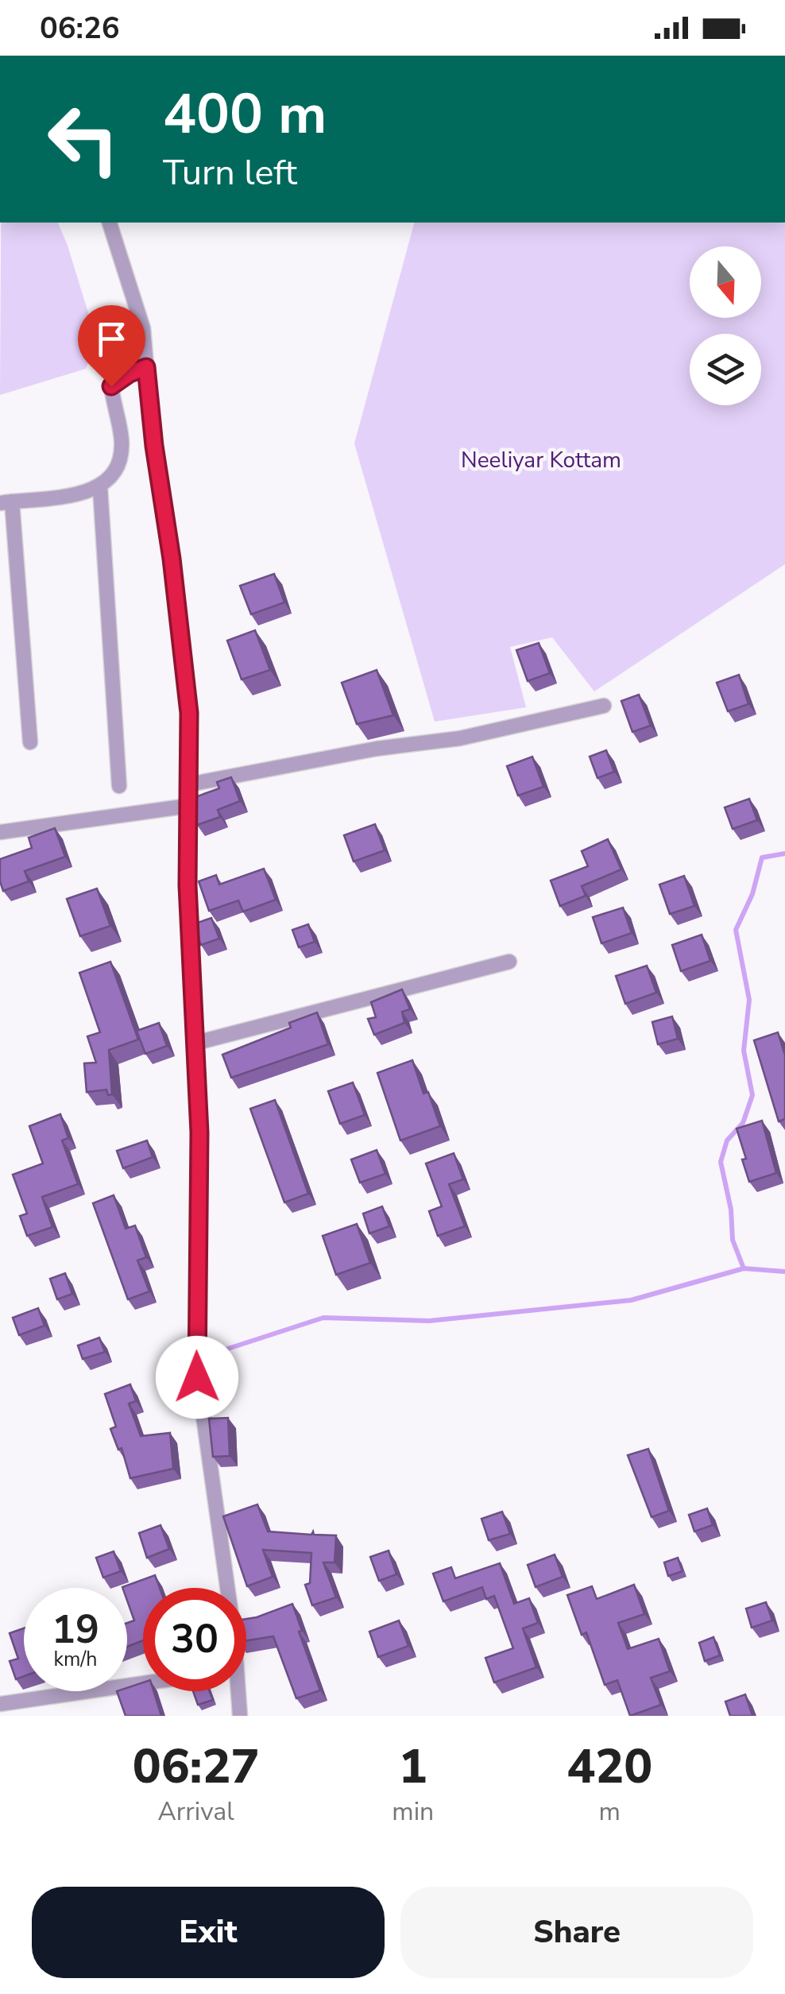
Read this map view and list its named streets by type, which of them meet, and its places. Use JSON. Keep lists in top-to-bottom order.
{
  "parks": ["Neeliyar Kottam"],
  "north": "bottom",
  "page": {
    "status": "06:26",
    "turn": ["400 m", "Turn left"],
    "speed": "19 km/h",
    "limit": "30",
    "eta": [
      "06:27",
      "Arrival",
      "1",
      "min",
      "420",
      "m"
    ],
    "buttons": ["Exit", "Share"]
  }
}
